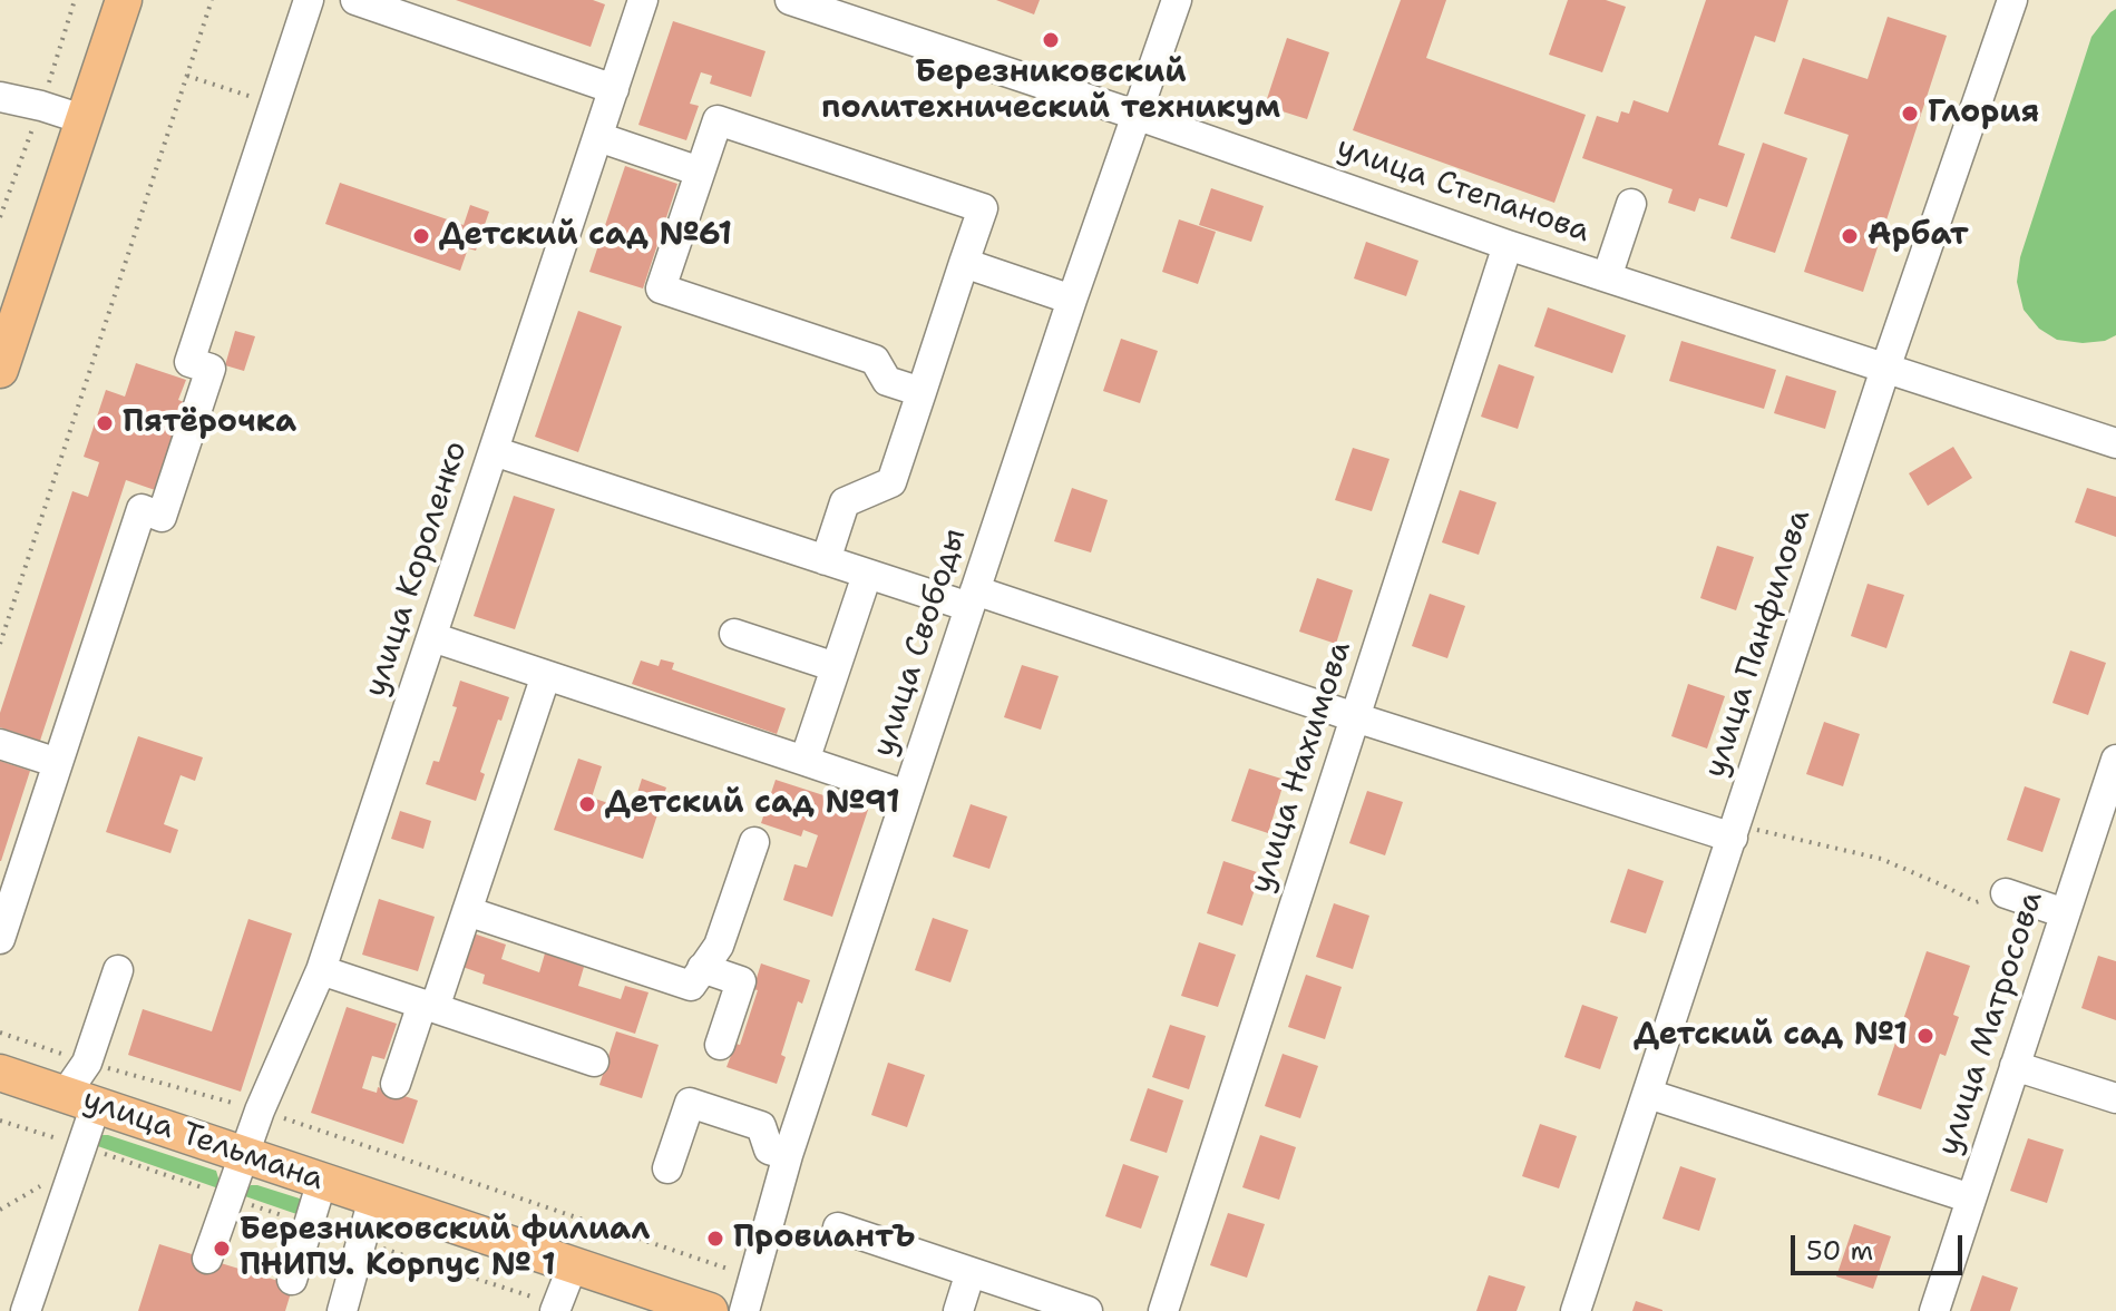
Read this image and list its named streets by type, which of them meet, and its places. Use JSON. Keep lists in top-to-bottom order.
{
  "streets": {
    "main road": ["улица Тельмана"],
    "street": [
      "улица Степанова",
      "улица Короленко",
      "улица Свободы",
      "улица Панфилова",
      "улица Нахимова",
      "улица Матросова"
    ]
  },
  "crossings": [
    ["улица Степанова", "улица Свободы"],
    ["улица Степанова", "улица Панфилова"],
    ["улица Степанова", "улица Нахимова"],
    ["улица Короленко", "улица Тельмана"]
  ],
  "places": [
    "Березниковский политехнический техникум",
    "Глория",
    "Детский сад №61",
    "Арбат",
    "Пятёрочка",
    "Детский сад №91",
    "Детский сад №1",
    "ПровиантЪ",
    "Березниковский филиал ПНИПУ. Корпус № 1"
  ],
  "scale_bar": "50 m"
}
